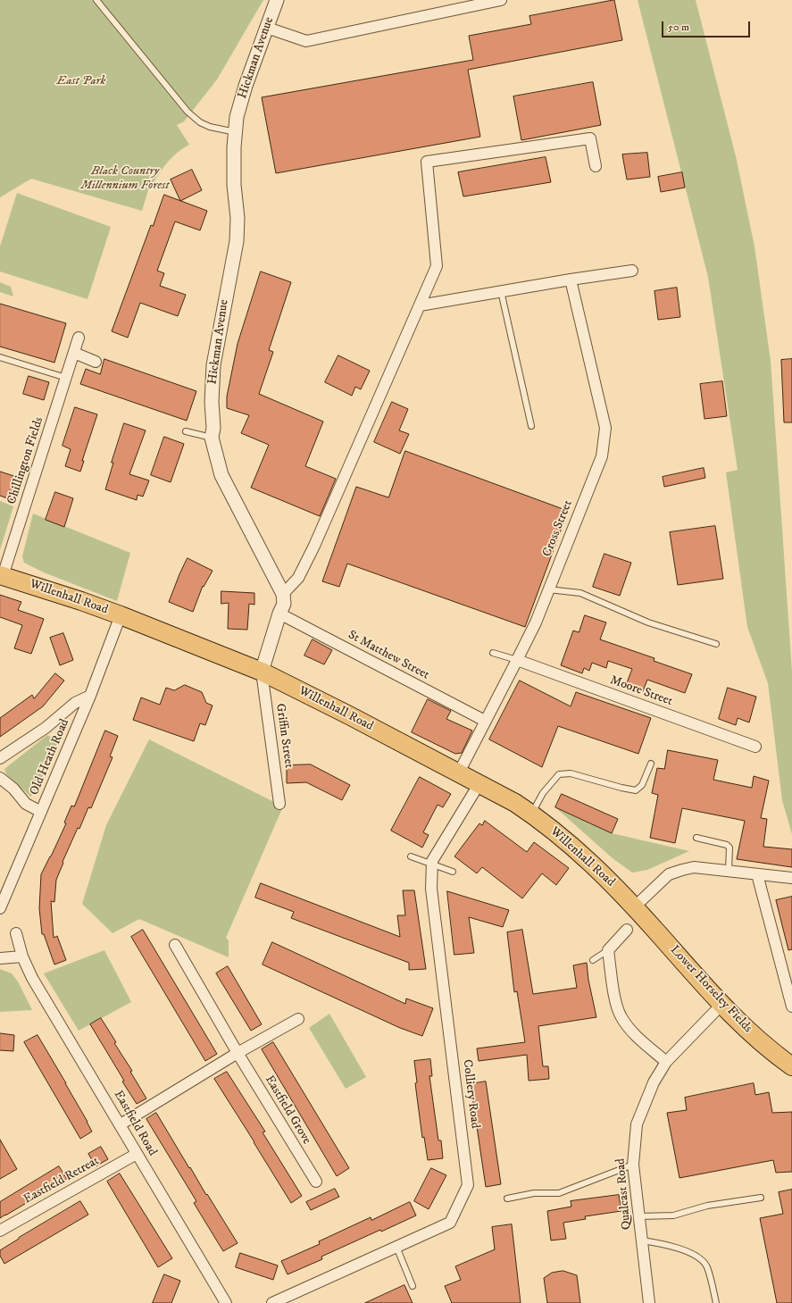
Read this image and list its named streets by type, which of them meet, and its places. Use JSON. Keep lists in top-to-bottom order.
{
  "streets": {
    "highway": ["Willenhall Road", "Lower Horseley Fields"],
    "street": [
      "Hickman Avenue",
      "Chillington Fields",
      "Cross Street",
      "St Matthew Street",
      "Moore Street",
      "Griffin Street",
      "Old Heath Road",
      "Colliery Road",
      "Eastfield Grove",
      "Eastfield Road",
      "Eastfield Retreat",
      "Qualcast Road"
    ]
  },
  "crossings": [
    ["Chillington Fields", "Willenhall Road"],
    ["Cross Street", "Willenhall Road"],
    ["Cross Street", "St Matthew Street"],
    ["Cross Street", "Moore Street"],
    ["Willenhall Road", "Griffin Street"],
    ["Willenhall Road", "Old Heath Road"],
    ["Willenhall Road", "Lower Horseley Fields"],
    ["Willenhall Road", "Colliery Road"],
    ["Lower Horseley Fields", "Qualcast Road"],
    ["Eastfield Road", "Eastfield Retreat"]
  ],
  "parks": ["East Park", "Black Country Millennium Forest"],
  "scale_bar": "50 m"
}
